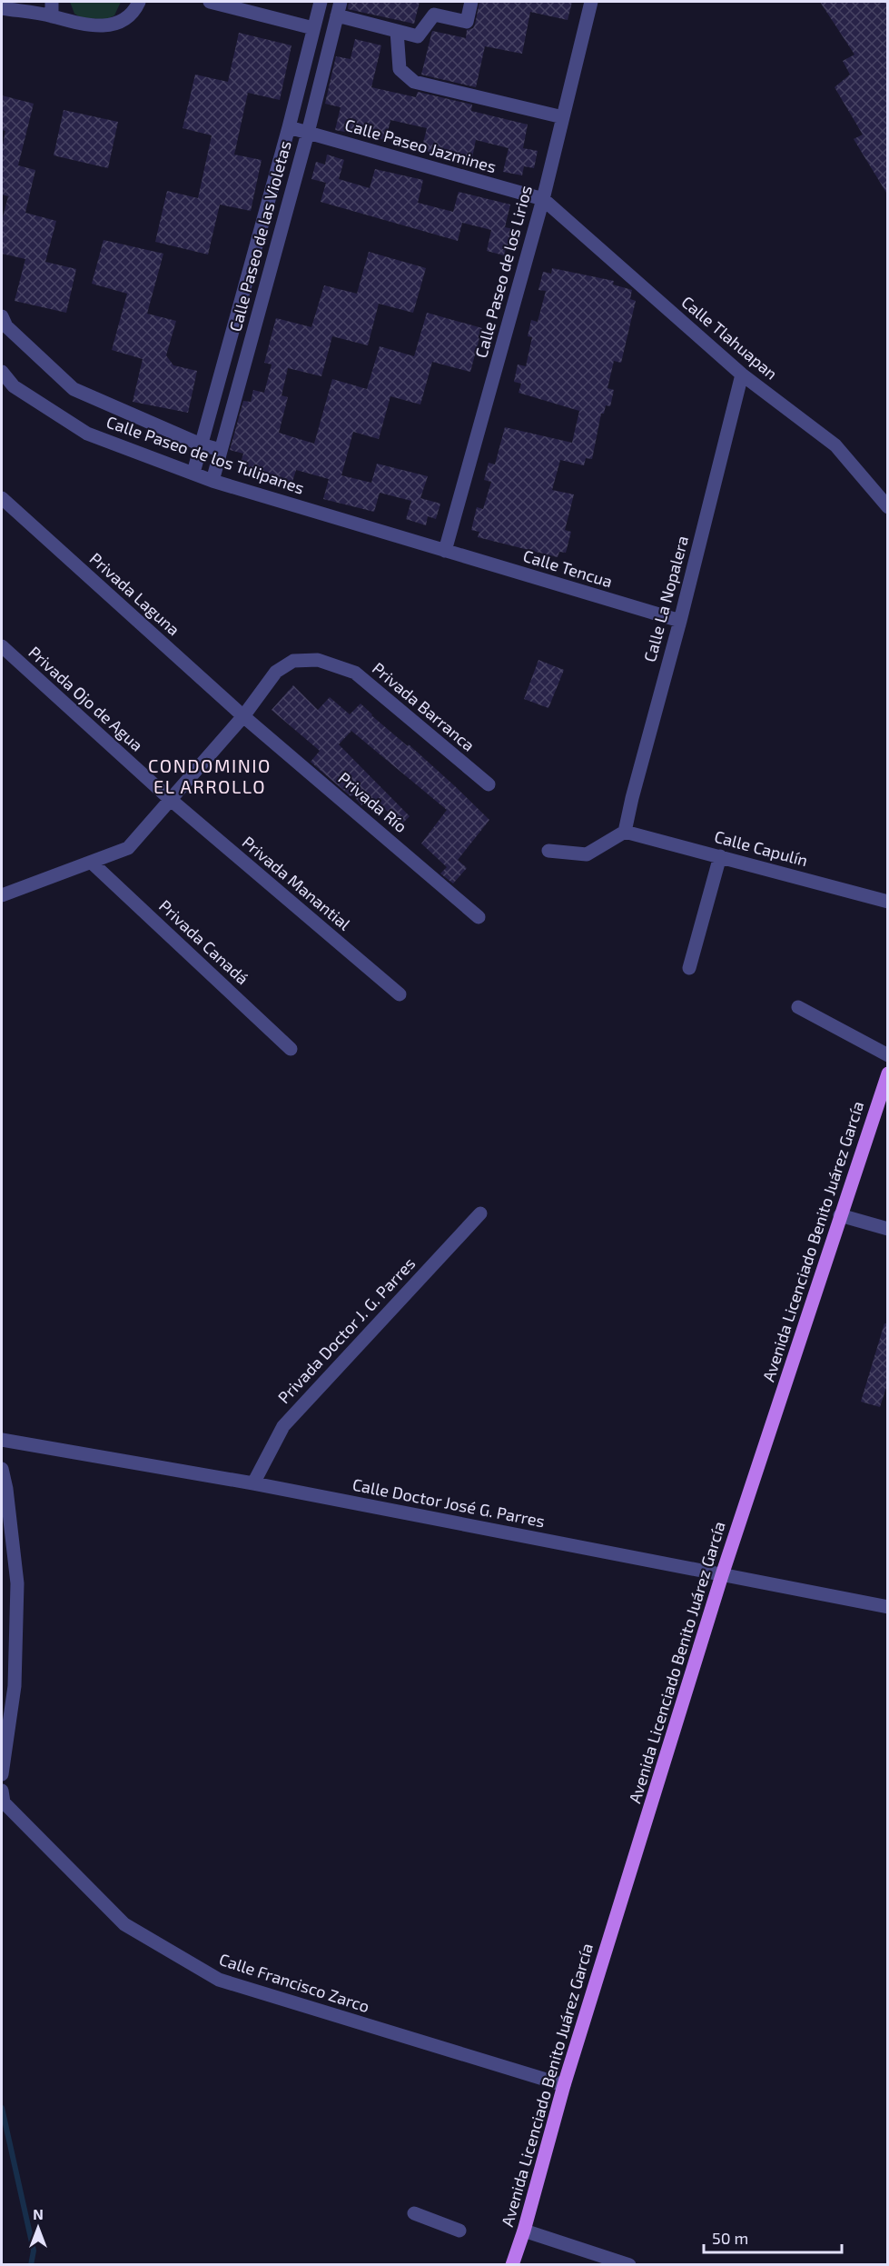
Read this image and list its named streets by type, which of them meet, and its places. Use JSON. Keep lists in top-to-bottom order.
{
  "streets": {
    "main road": ["Avenida Licenciado Benito Juárez García"],
    "street": [
      "Calle Paseo Jazmines",
      "Calle Paseo de las Violetas",
      "Calle Paseo de los Lirios",
      "Calle Tlahuapan",
      "Calle Paseo de los Tulipanes",
      "Calle Tencua",
      "Privada Laguna",
      "Calle La Nopalera",
      "Privada Ojo de Agua",
      "Privada Barranca",
      "Privada Río",
      "Calle Capulín",
      "Privada Manantial",
      "Privada Canadá",
      "Privada Doctor J. G. Parres",
      "Calle Doctor José G. Parres",
      "Calle Francisco Zarco"
    ]
  },
  "crossings": [
    ["Calle Paseo Jazmines", "Calle Paseo de las Violetas"],
    ["Calle Paseo Jazmines", "Calle Paseo de los Lirios"],
    ["Calle Paseo Jazmines", "Calle Tlahuapan"],
    ["Calle Paseo de las Violetas", "Calle Paseo de los Tulipanes"],
    ["Calle Paseo de los Lirios", "Calle Tlahuapan"],
    ["Calle Paseo de los Lirios", "Calle Paseo de los Tulipanes"],
    ["Calle Paseo de los Lirios", "Calle Tencua"],
    ["Calle Tlahuapan", "Calle La Nopalera"],
    ["Calle Paseo de los Tulipanes", "Calle Tencua"],
    ["Calle Tencua", "Calle La Nopalera"],
    ["Privada Laguna", "Privada Barranca"],
    ["Privada Laguna", "Privada Río"],
    ["Calle La Nopalera", "Calle Capulín"],
    ["Privada Ojo de Agua", "Privada Barranca"],
    ["Privada Ojo de Agua", "Privada Manantial"],
    ["Privada Barranca", "Privada Río"],
    ["Privada Barranca", "Privada Manantial"],
    ["Privada Barranca", "Privada Canadá"],
    ["Avenida Licenciado Benito Juárez García", "Calle Doctor José G. Parres"],
    ["Avenida Licenciado Benito Juárez García", "Calle Francisco Zarco"],
    ["Privada Doctor J. G. Parres", "Calle Doctor José G. Parres"]
  ],
  "districts": ["CONDOMINIO EL ARROLLO"],
  "scale_bar": "50 m",
  "north": "top"
}
